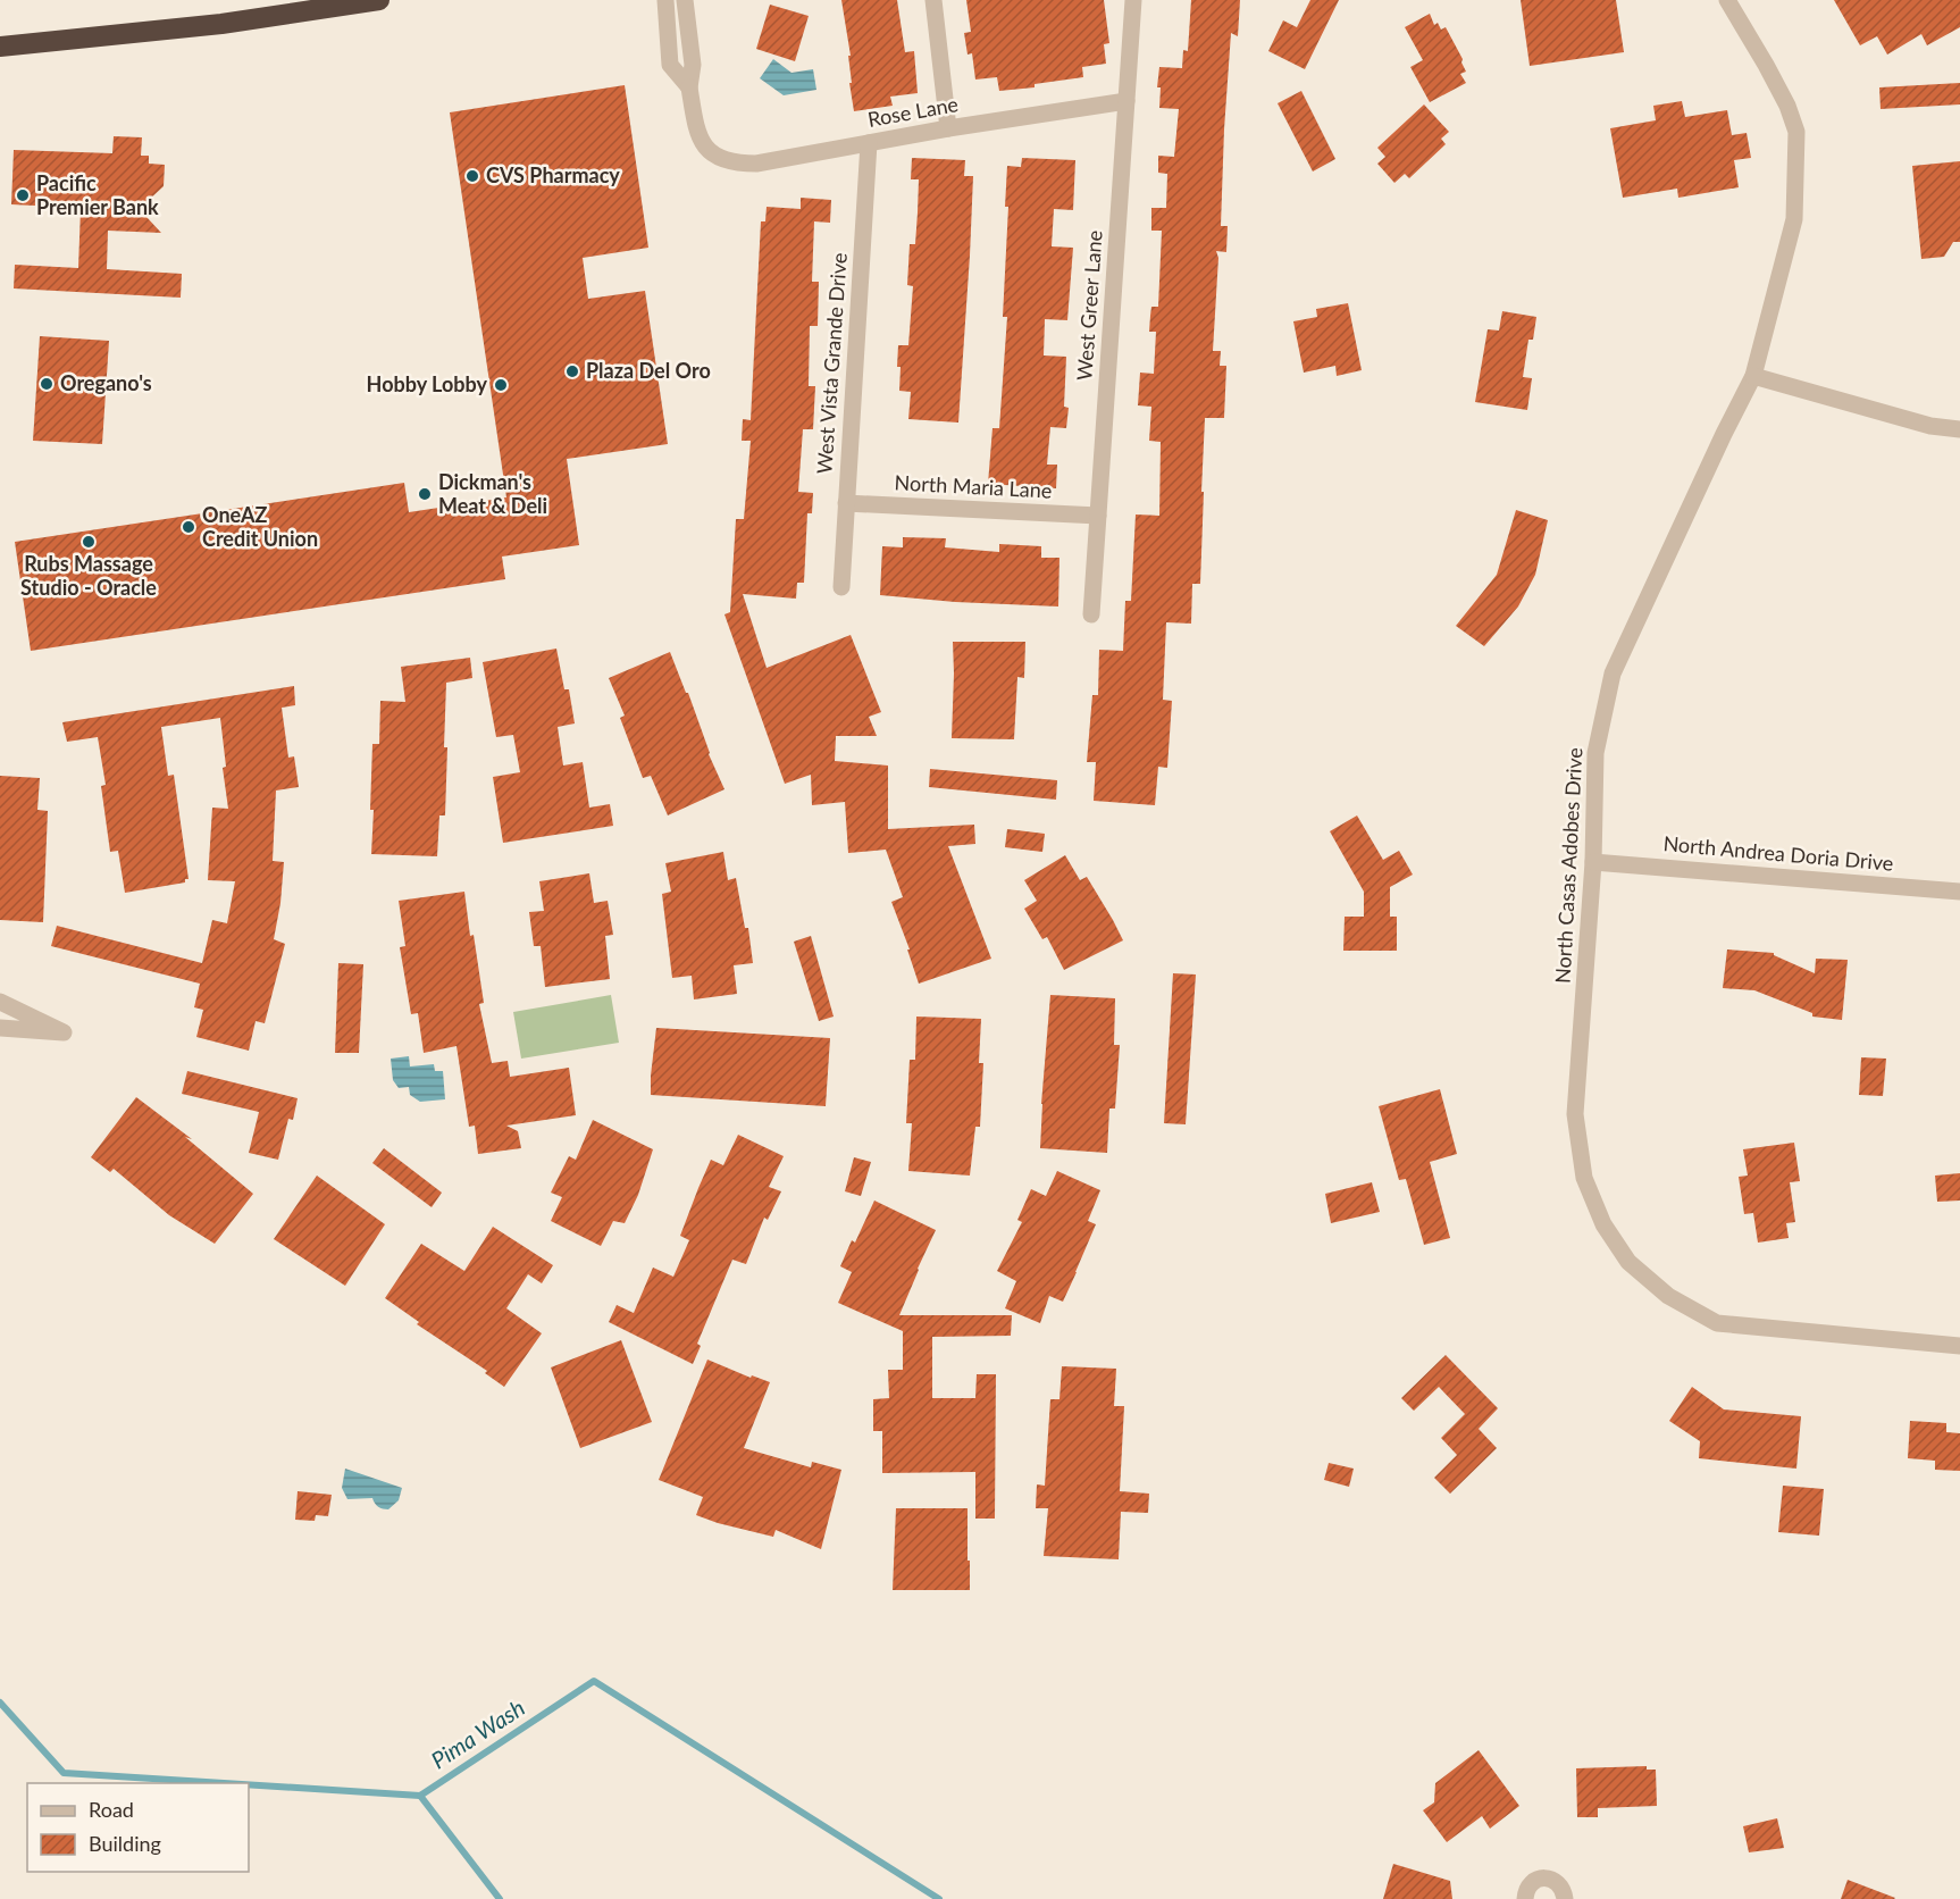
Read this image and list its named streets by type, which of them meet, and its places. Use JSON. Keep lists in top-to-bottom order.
{
  "streets": {
    "street": [
      "Rose Lane",
      "West Greer Lane",
      "West Vista Grande Drive",
      "North Maria Lane",
      "North Andrea Doria Drive",
      "North Casas Adobes Drive"
    ]
  },
  "crossings": [
    ["Rose Lane", "West Greer Lane"],
    ["Rose Lane", "West Vista Grande Drive"],
    ["West Greer Lane", "North Maria Lane"],
    ["West Vista Grande Drive", "North Maria Lane"],
    ["North Andrea Doria Drive", "North Casas Adobes Drive"]
  ],
  "water": ["Pima Wash"],
  "places": [
    "CVS Pharmacy",
    "Pacific Premier Bank",
    "Plaza Del Oro",
    "Oregano's",
    "Hobby Lobby",
    "Dickman's Meat & Deli",
    "OneAZ Credit Union",
    "Rubs Massage Studio - Oracle"
  ],
  "legend": ["Road", "Building"]
}
